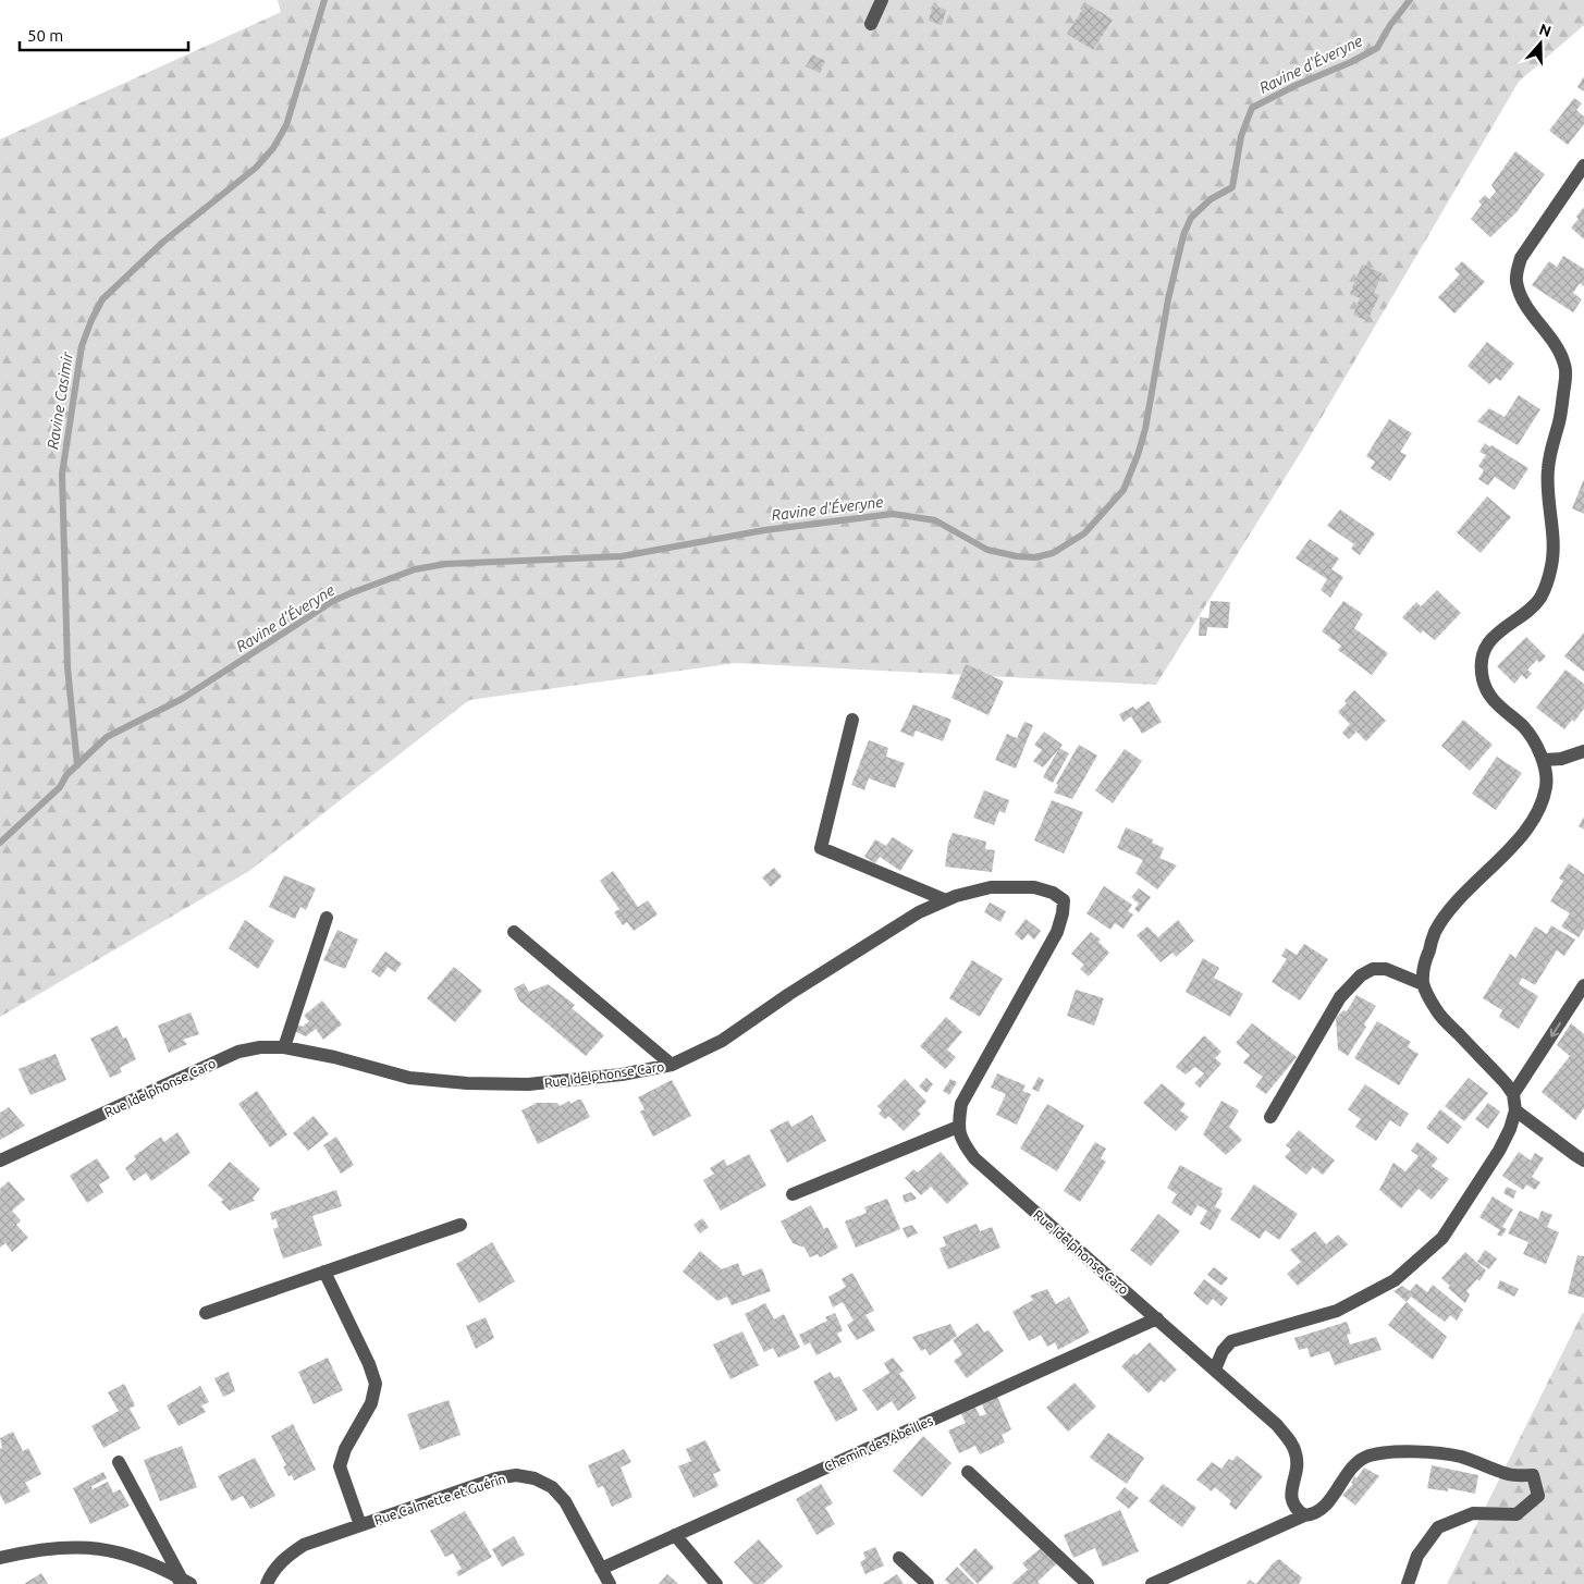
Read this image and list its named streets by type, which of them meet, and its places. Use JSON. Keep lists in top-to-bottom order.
{
  "streets": {
    "street": ["Rue Idelphonse Caro", "Chemin des Abeilles", "Rue Calmette et Guérin"]
  },
  "crossings": [
    ["Rue Idelphonse Caro", "Chemin des Abeilles"],
    ["Chemin des Abeilles", "Rue Calmette et Guérin"]
  ],
  "water": ["Ravine d'Éveryne", "Ravine Casimir"],
  "scale_bar": "50 m",
  "north": "top"
}
